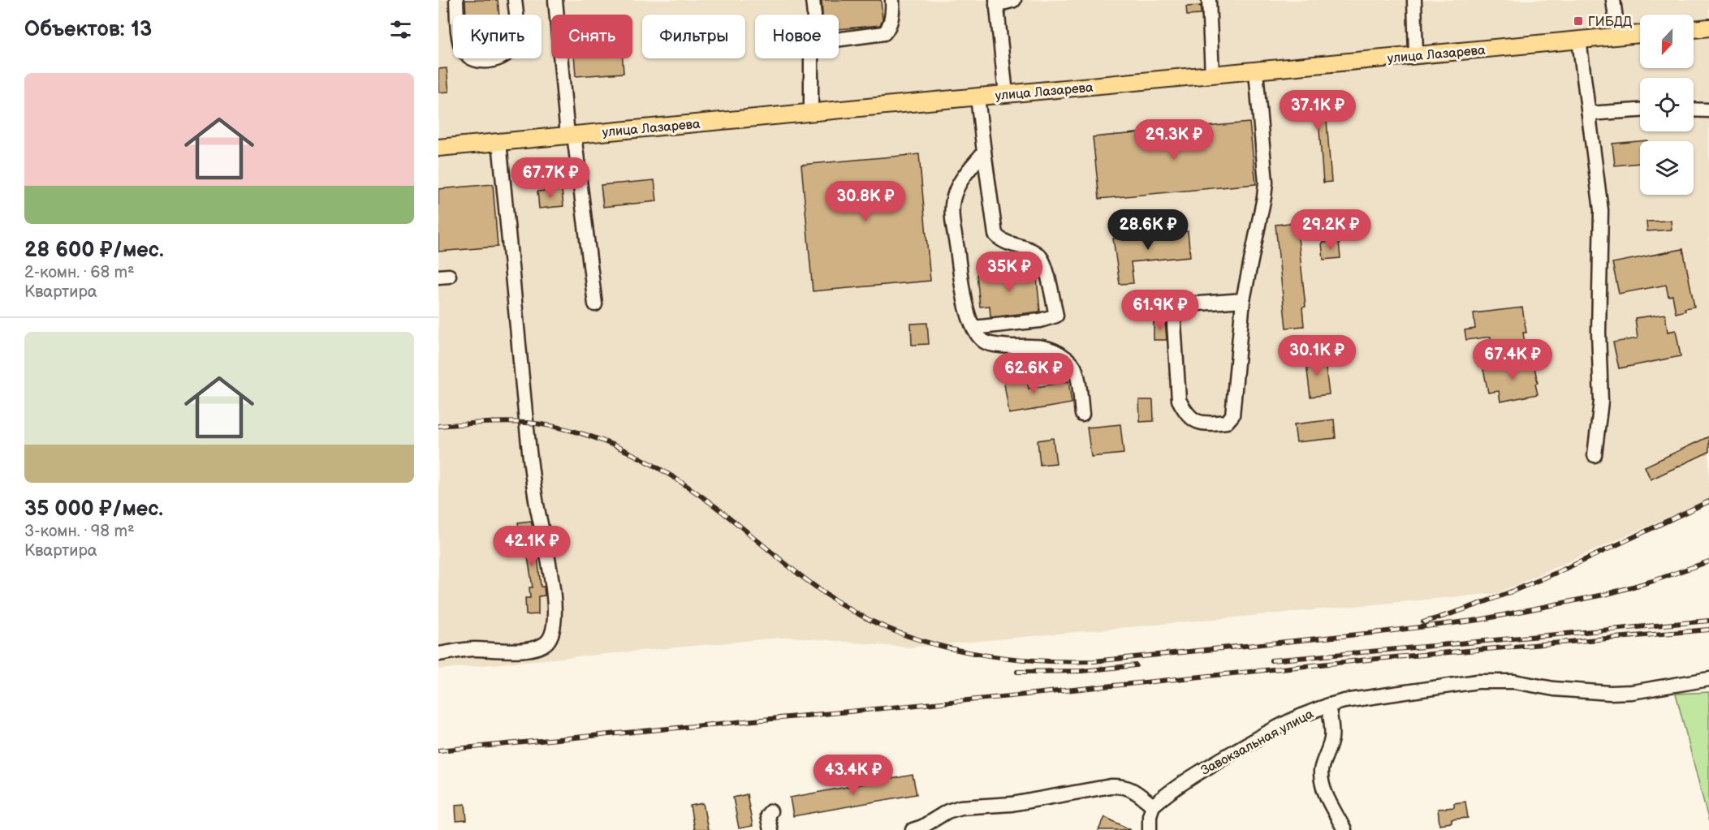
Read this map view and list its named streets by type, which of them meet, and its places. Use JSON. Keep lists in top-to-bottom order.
{
  "streets": {
    "main road": ["улица Лазарева"],
    "street": ["Завокзальная улица"]
  },
  "places": {
    "transit": ["ГИБДД"]
  },
  "north": "bottom",
  "page": {
    "heading": "Объектов: 13",
    "chip": [
      "Купить",
      "Снять",
      "Фильтры",
      "Новое"
    ],
    "list": [
      {
        "name": "28 600 ₽/мес.",
        "note": "2-комн. · 68 m² · Квартира"
      },
      {
        "name": "35 000 ₽/мес.",
        "note": "3-комн. · 98 m² · Квартира"
      }
    ],
    "price": [
      "37.1K ₽",
      "29.3K ₽",
      "67.7K ₽",
      "30.8K ₽",
      "28.6K ₽",
      "29.2K ₽",
      "35K ₽",
      "61.9K ₽",
      "30.1K ₽",
      "67.4K ₽",
      "62.6K ₽",
      "42.1K ₽",
      "43.4K ₽"
    ]
  }
}
